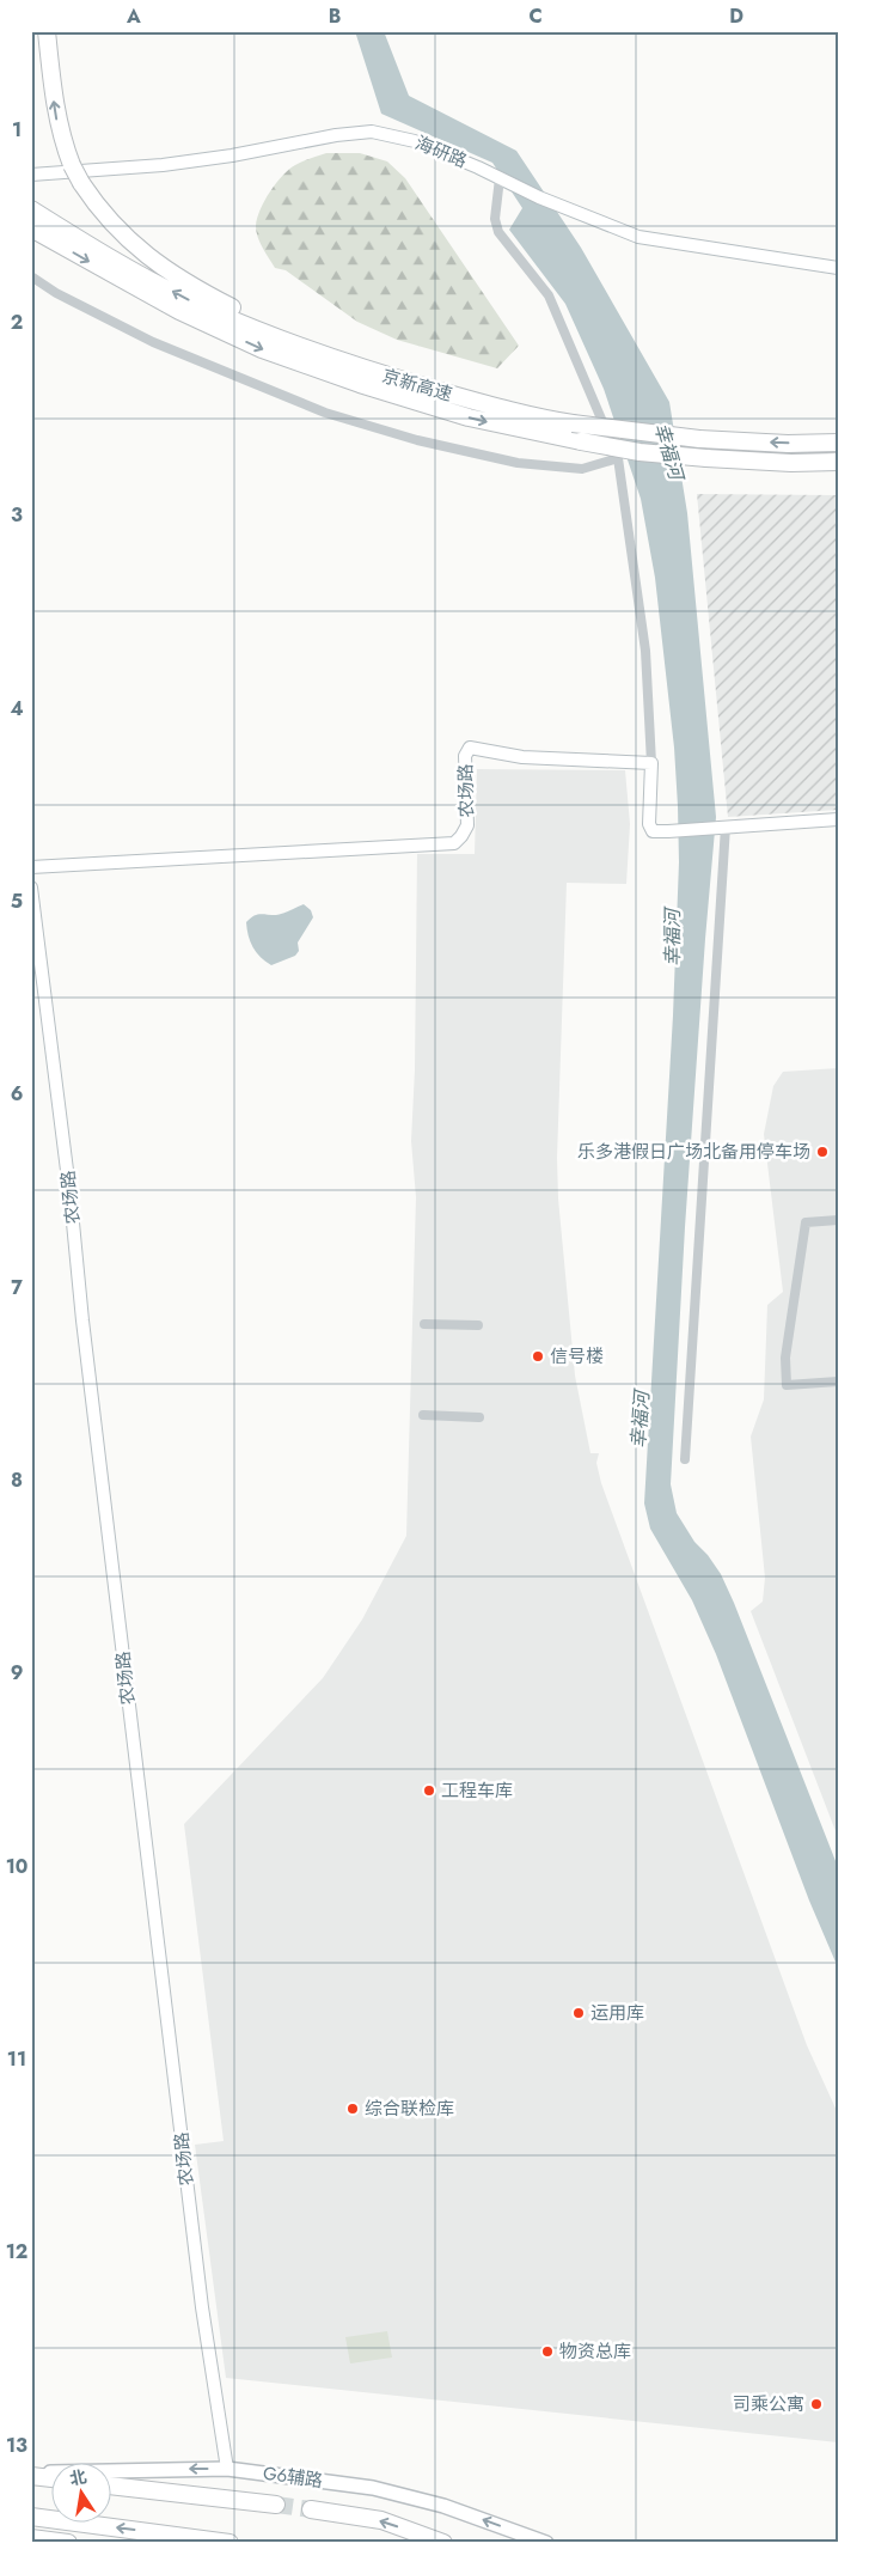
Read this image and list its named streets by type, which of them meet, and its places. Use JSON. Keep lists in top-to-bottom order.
{
  "streets": {
    "highway": ["京新高速"],
    "main road": ["G6辅路"],
    "street": ["海研路", "农场路"]
  },
  "crossings": [
    ["农场路", "G6辅路"]
  ],
  "one_way": ["G6辅路"],
  "water": ["幸福河"],
  "places": [
    "乐多港假日广场北备用停车场",
    "信号楼",
    "工程车库",
    "运用库",
    "综合联检库",
    "物资总库",
    "司乘公寓"
  ],
  "north": "top",
  "grid": {
    "columns": [
      "A",
      "B",
      "C",
      "D"
    ],
    "rows": [
      "1",
      "2",
      "3",
      "4",
      "5",
      "6",
      "7",
      "8",
      "9",
      "10",
      "11",
      "12",
      "13"
    ]
  }
}
